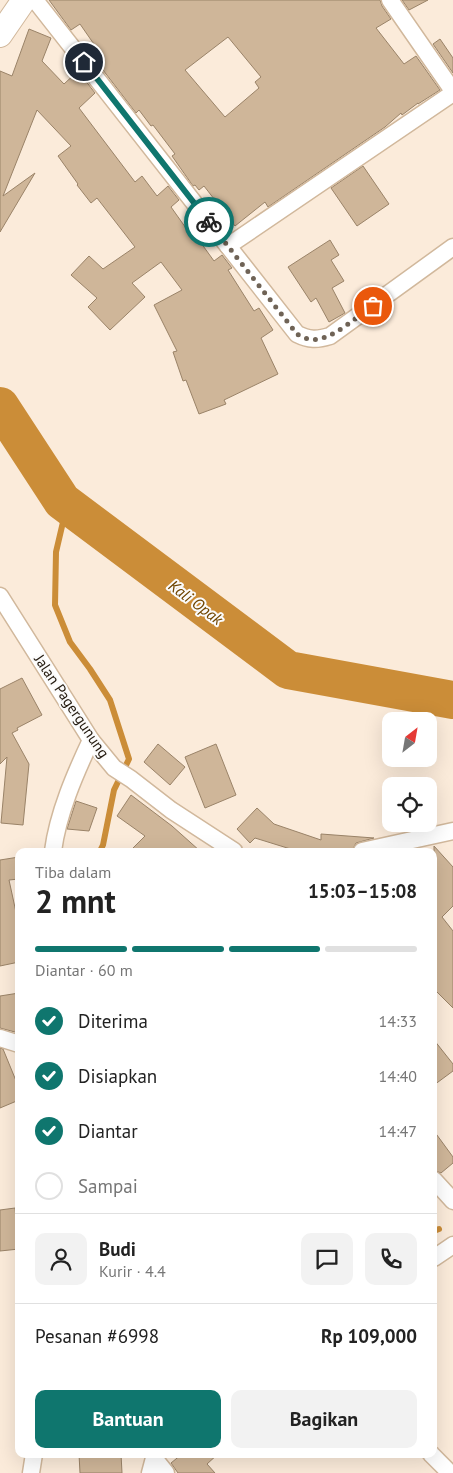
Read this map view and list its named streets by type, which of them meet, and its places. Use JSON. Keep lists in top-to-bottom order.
{
  "streets": {
    "street": ["Jalan Pagergunung"]
  },
  "water": ["Kali Opak"],
  "north": "top right",
  "page": {
    "heading": ["2 mnt", "Tiba dalam", "15:03–15:08"],
    "panel": [
      "Budi",
      "Kurir · 4.4",
      "Pesanan #6998",
      "Rp 109,000"
    ],
    "bar": "Diantar · 60 m",
    "list": [
      ["Diterima", "14:33"],
      ["Disiapkan", "14:40"],
      ["Diantar", "14:47"],
      "Sampai"
    ],
    "buttons": ["Bantuan", "Bagikan"]
  }
}
